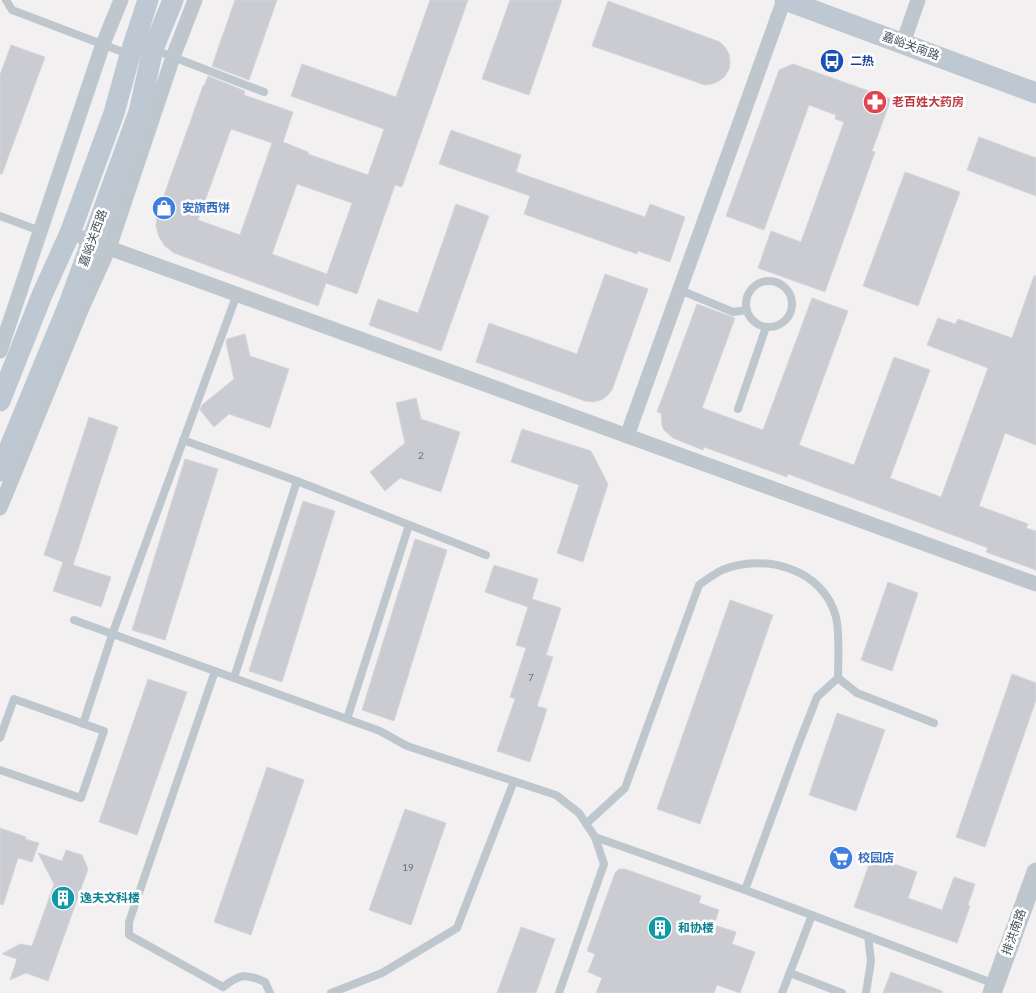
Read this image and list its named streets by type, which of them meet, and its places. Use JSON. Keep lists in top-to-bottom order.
{
  "streets": {
    "main road": ["嘉峪关南路", "嘉峪关西路"],
    "street": ["排洪南路"]
  },
  "places": {
    "bus stop": ["二热"],
    "pharmacy": ["老百姓大药房"],
    "shop": ["安旗西饼"],
    "supermarket": ["校园店"],
    "building": ["逸夫文科楼", "和协楼"]
  },
  "house_numbers": ["2", "7", "19"]
}
